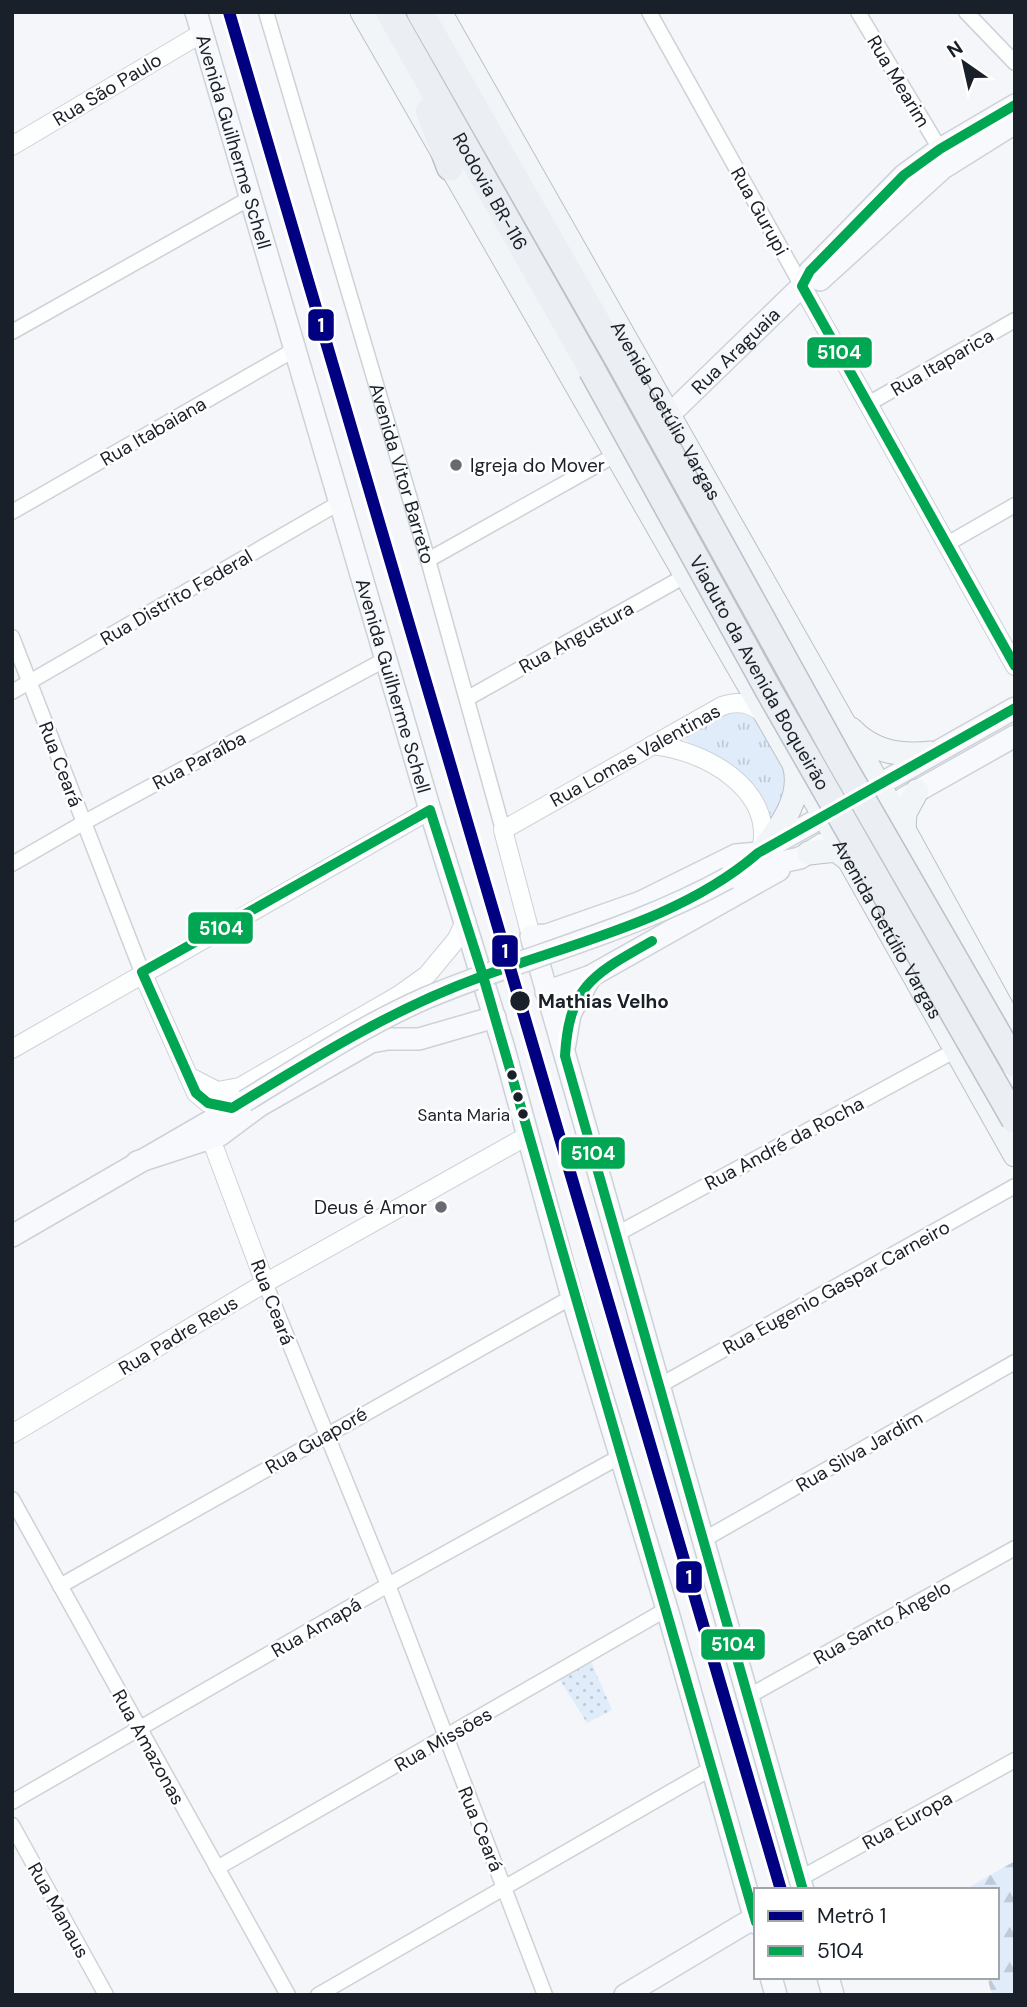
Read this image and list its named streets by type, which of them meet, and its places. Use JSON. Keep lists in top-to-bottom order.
{
  "streets": {
    "highway": ["Rodovia BR-116", "Viaduto da Avenida Boqueirão"],
    "main road": ["Avenida Guilherme Schell", "Rua Araguaia", "Avenida Getúlio Vargas"],
    "street": [
      "Rua Mearim",
      "Rua São Paulo",
      "Rua Gurupi",
      "Rua Itaparica",
      "Rua Itabaiana",
      "Avenida Vitor Barreto",
      "Rua Distrito Federal",
      "Rua Angustura",
      "Rua Lomas Valentinas",
      "Rua Paraíba",
      "Rua Ceará",
      "Rua André da Rocha",
      "Rua Eugenio Gaspar Carneiro",
      "Rua Padre Reus",
      "Rua Guaporé",
      "Rua Silva Jardim",
      "Rua Santo Ângelo",
      "Rua Amapá",
      "Rua Missões",
      "Rua Amazonas",
      "Rua Europa",
      "Rua Manaus"
    ]
  },
  "crossings": [
    ["Rua Mearim", "Rua Araguaia"],
    ["Rua São Paulo", "Avenida Guilherme Schell"],
    ["Avenida Guilherme Schell", "Rua Itabaiana"],
    ["Avenida Guilherme Schell", "Rua Distrito Federal"],
    ["Avenida Guilherme Schell", "Rua Paraíba"],
    ["Avenida Guilherme Schell", "Rua Padre Reus"],
    ["Avenida Guilherme Schell", "Rua Guaporé"],
    ["Avenida Guilherme Schell", "Rua Amapá"],
    ["Avenida Guilherme Schell", "Rua Missões"],
    ["Rodovia BR-116", "Viaduto da Avenida Boqueirão"],
    ["Rua Gurupi", "Rua Araguaia"],
    ["Rua Gurupi", "Rua Itaparica"],
    ["Rua Araguaia", "Avenida Getúlio Vargas"],
    ["Avenida Getúlio Vargas", "Rua Angustura"],
    ["Avenida Getúlio Vargas", "Rua Lomas Valentinas"],
    ["Avenida Getúlio Vargas", "Rua André da Rocha"],
    ["Avenida Vitor Barreto", "Rua Angustura"],
    ["Avenida Vitor Barreto", "Rua Lomas Valentinas"],
    ["Rua Distrito Federal", "Rua Ceará"],
    ["Rua Paraíba", "Rua Ceará"],
    ["Rua Ceará", "Rua Padre Reus"],
    ["Rua Ceará", "Rua Guaporé"],
    ["Rua Ceará", "Rua Amapá"],
    ["Rua Ceará", "Rua Missões"],
    ["Rua Guaporé", "Rua Amazonas"],
    ["Rua Amapá", "Rua Amazonas"],
    ["Rua Missões", "Rua Amazonas"]
  ],
  "places": [
    "Igreja do Mover",
    "Mathias Velho",
    "Santa Maria",
    "Deus é Amor"
  ],
  "lines": ["metro line 1", "transit line 5104"],
  "legend": ["Metrô 1", "5104"],
  "north": "top left"
}
